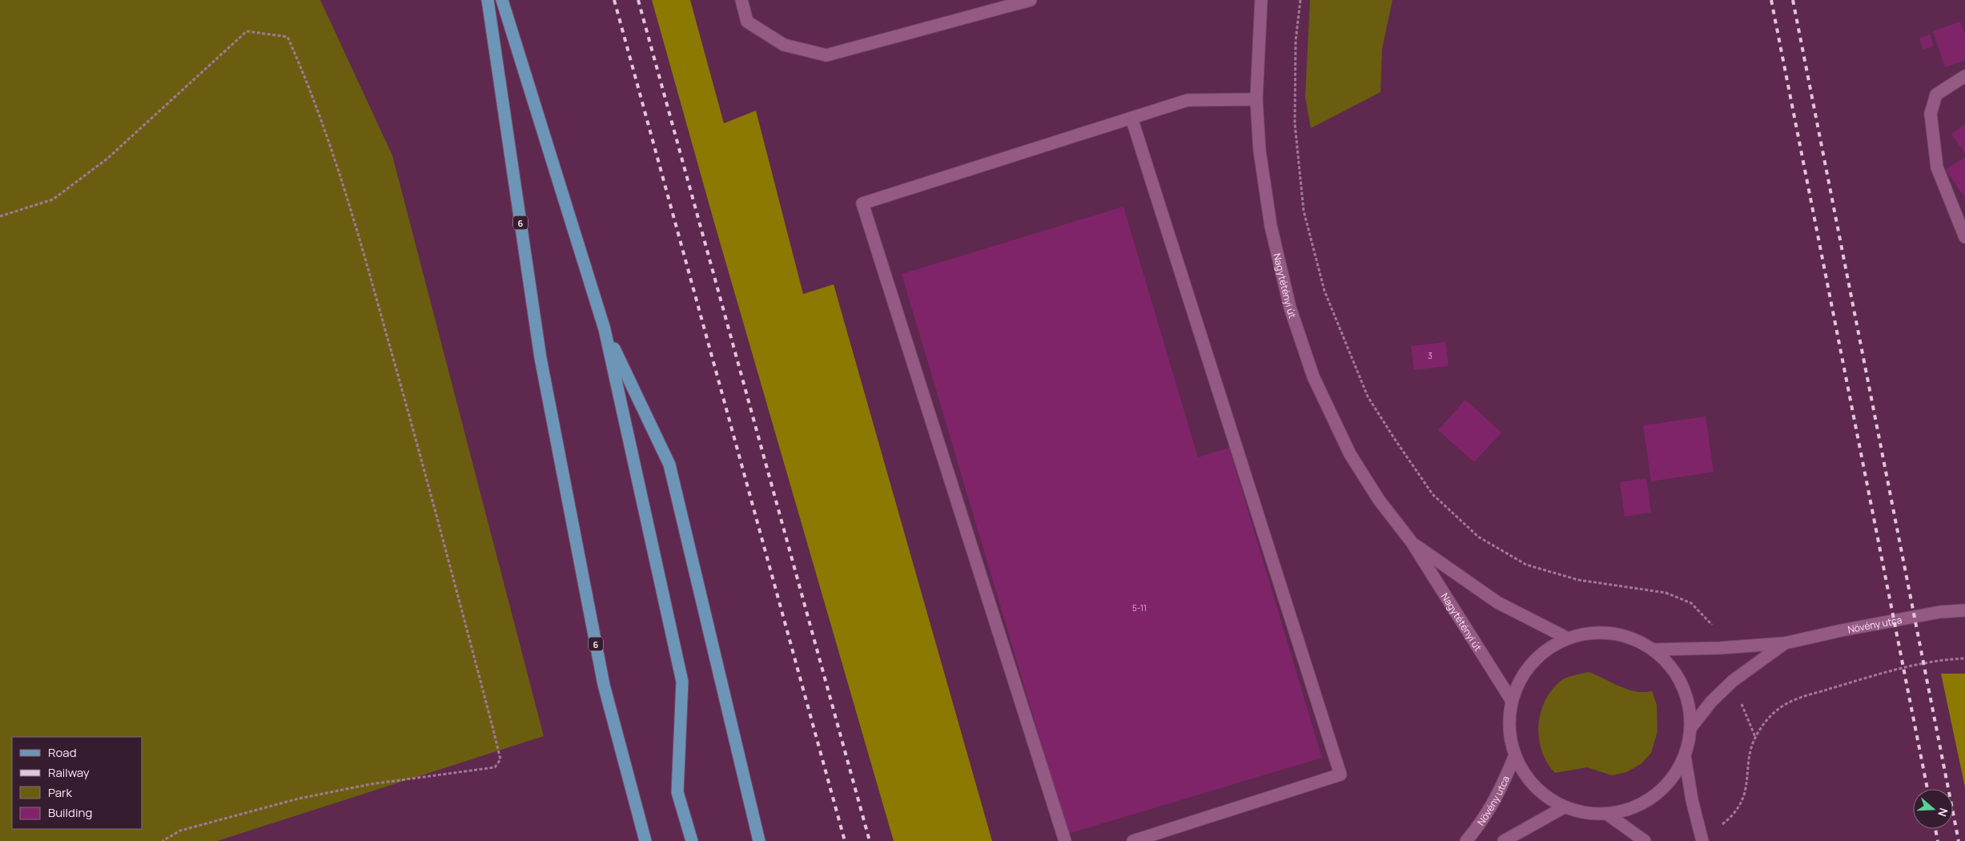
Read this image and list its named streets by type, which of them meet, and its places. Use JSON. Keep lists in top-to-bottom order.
{
  "streets": {
    "main road": ["6", "Nagytétényi út", "Növény utca"]
  },
  "crossings": [
    ["Nagytétényi út", "Növény utca"]
  ],
  "house_numbers": ["3", "5-11"],
  "legend": [
    "Road",
    "Railway",
    "Park",
    "Building"
  ],
  "north": "right"
}
